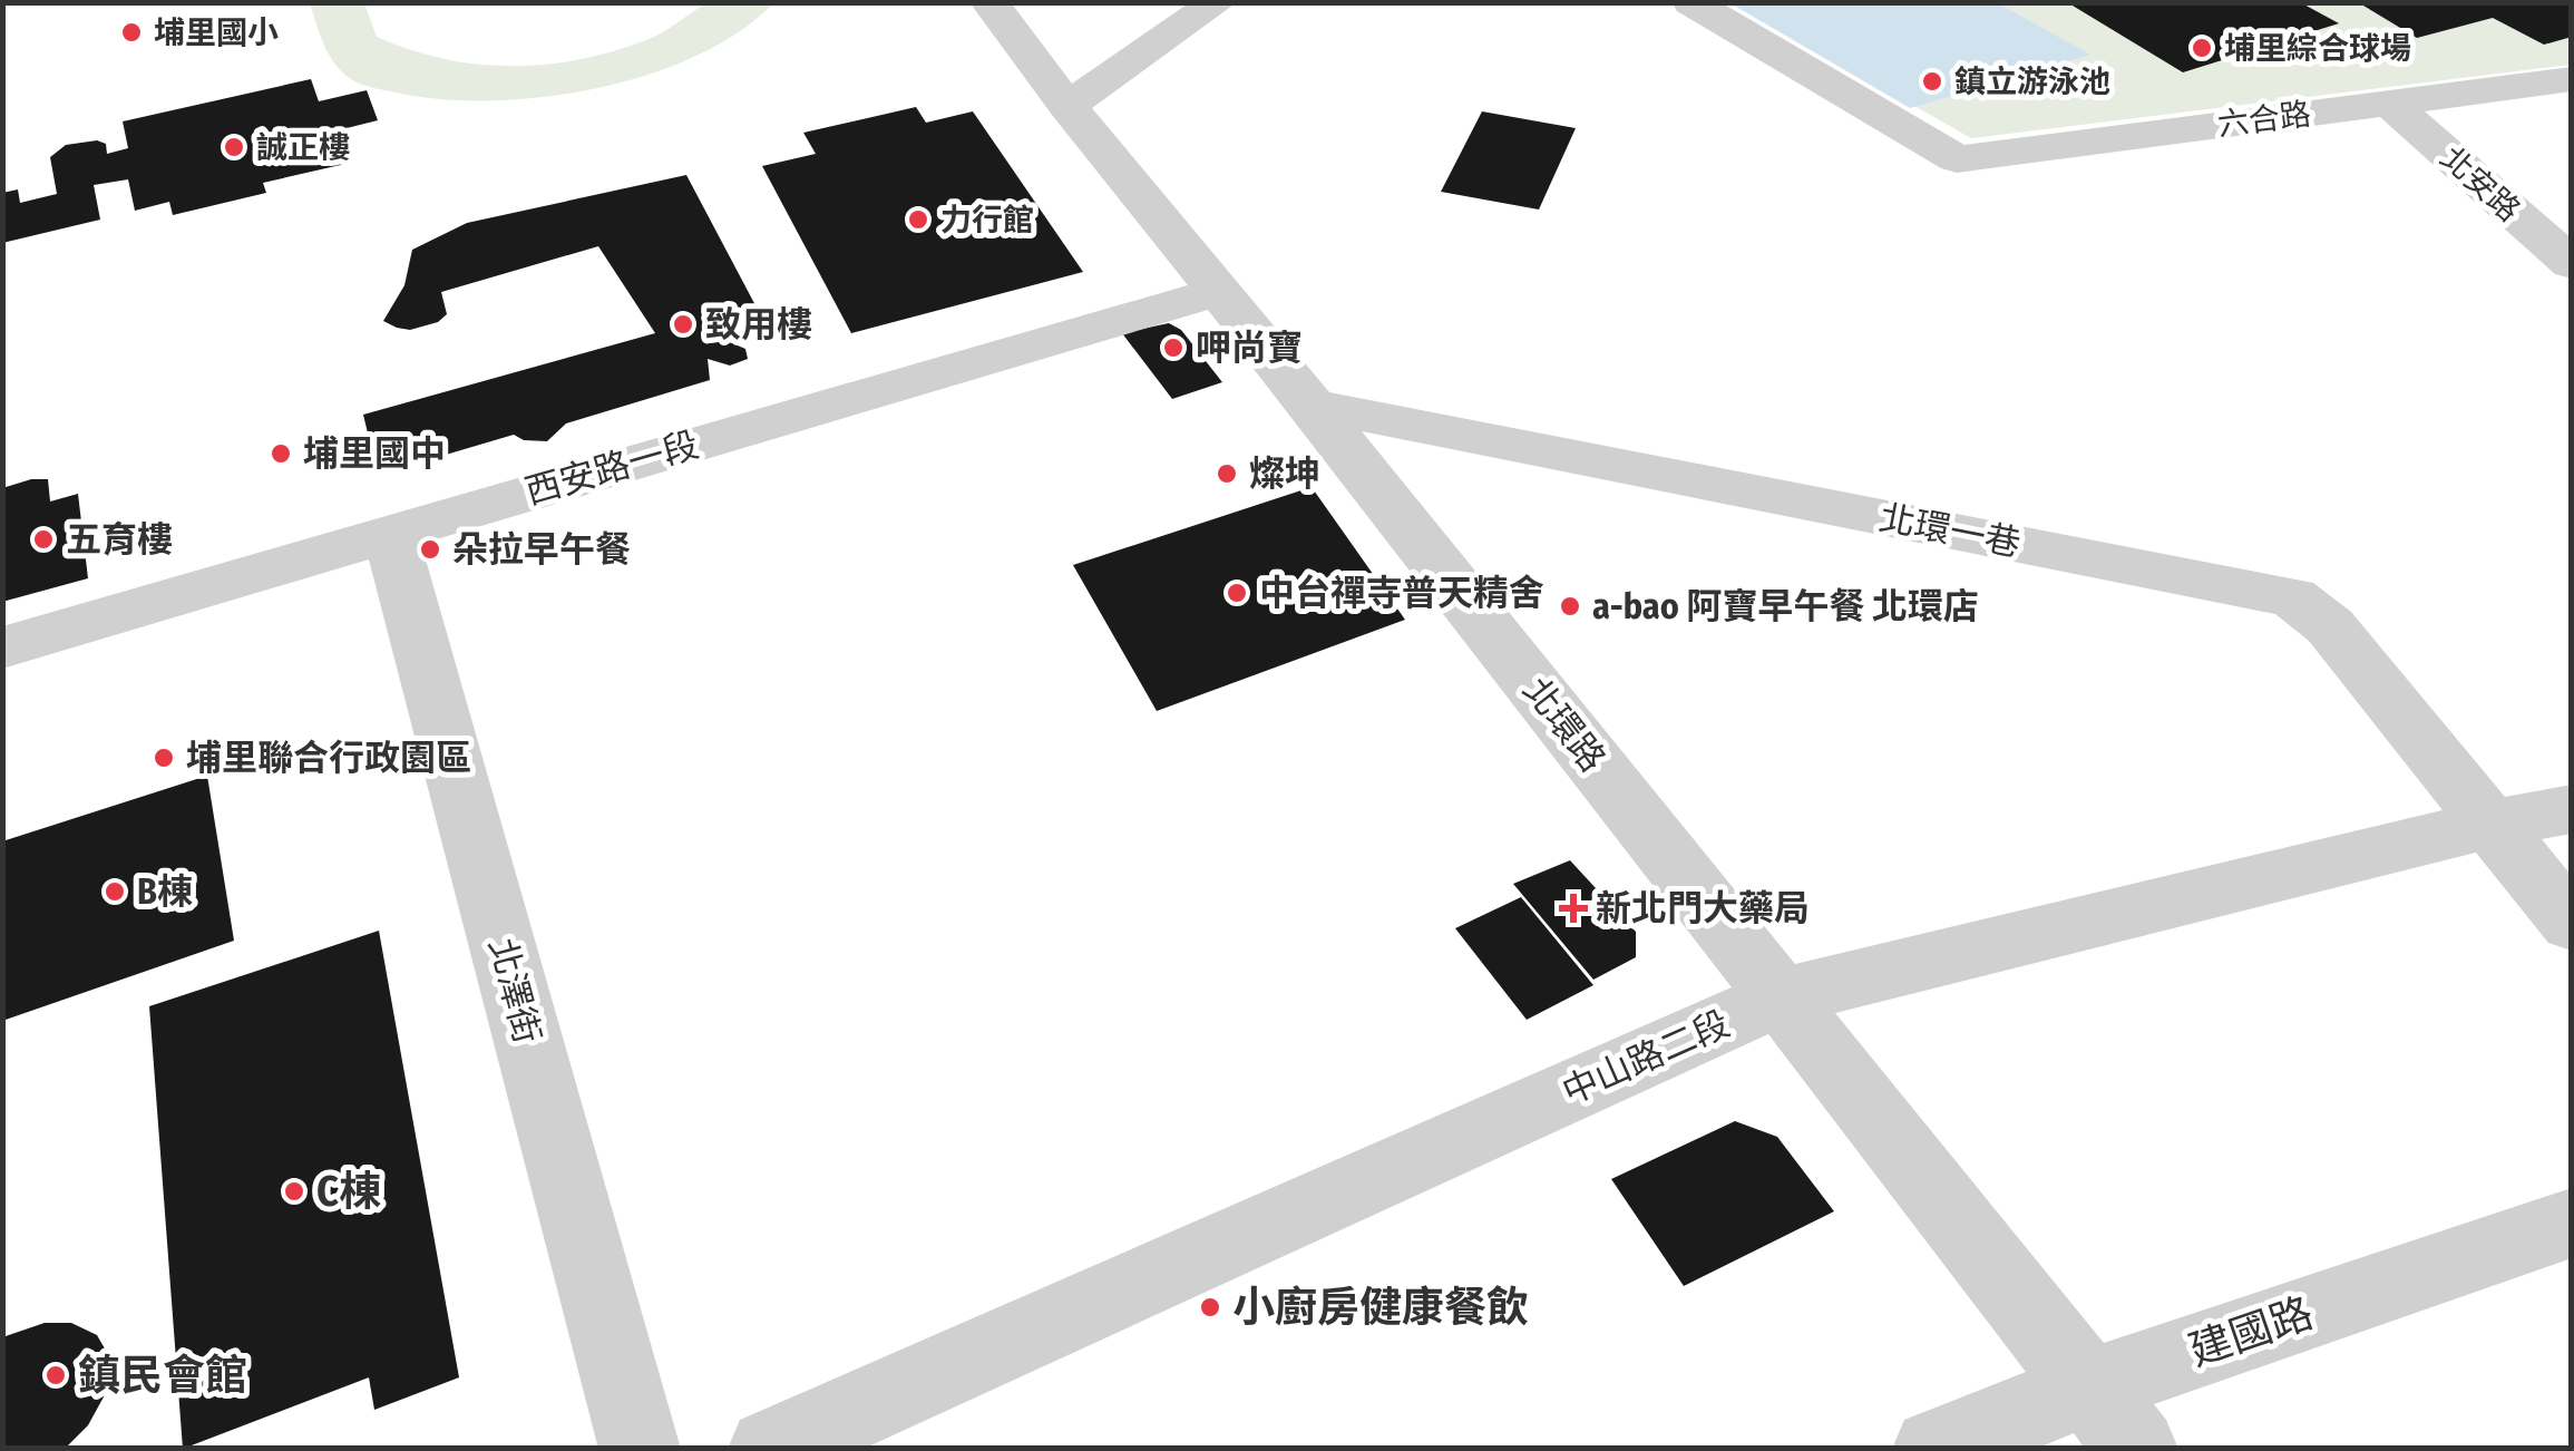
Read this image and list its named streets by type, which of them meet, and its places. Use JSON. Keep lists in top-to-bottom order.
{
  "streets": {
    "street": [
      "六合路",
      "北安路",
      "西安路一段",
      "北環一巷",
      "北環路",
      "北澤街",
      "中山路二段",
      "建國路"
    ]
  },
  "crossings": [
    ["六合路", "北安路"],
    ["西安路一段", "北環路"],
    ["西安路一段", "北澤街"],
    ["北環一巷", "北環路"],
    ["北環一巷", "中山路二段"],
    ["北環路", "中山路二段"],
    ["北環路", "建國路"]
  ],
  "places": {
    "other": [
      "埔里國小",
      "埔里綜合球場",
      "鎮立游泳池",
      "誠正樓",
      "力行館",
      "致用樓",
      "呷尚寶",
      "埔里國中",
      "燦坤",
      "五育樓",
      "朵拉早午餐",
      "中台禪寺普天精舍",
      "a-bao 阿寶早午餐 北環店",
      "埔里聯合行政園區",
      "B棟",
      "C棟",
      "小廚房健康餐飲",
      "鎮民會館"
    ],
    "health": ["新北門大藥局"]
  }
}
